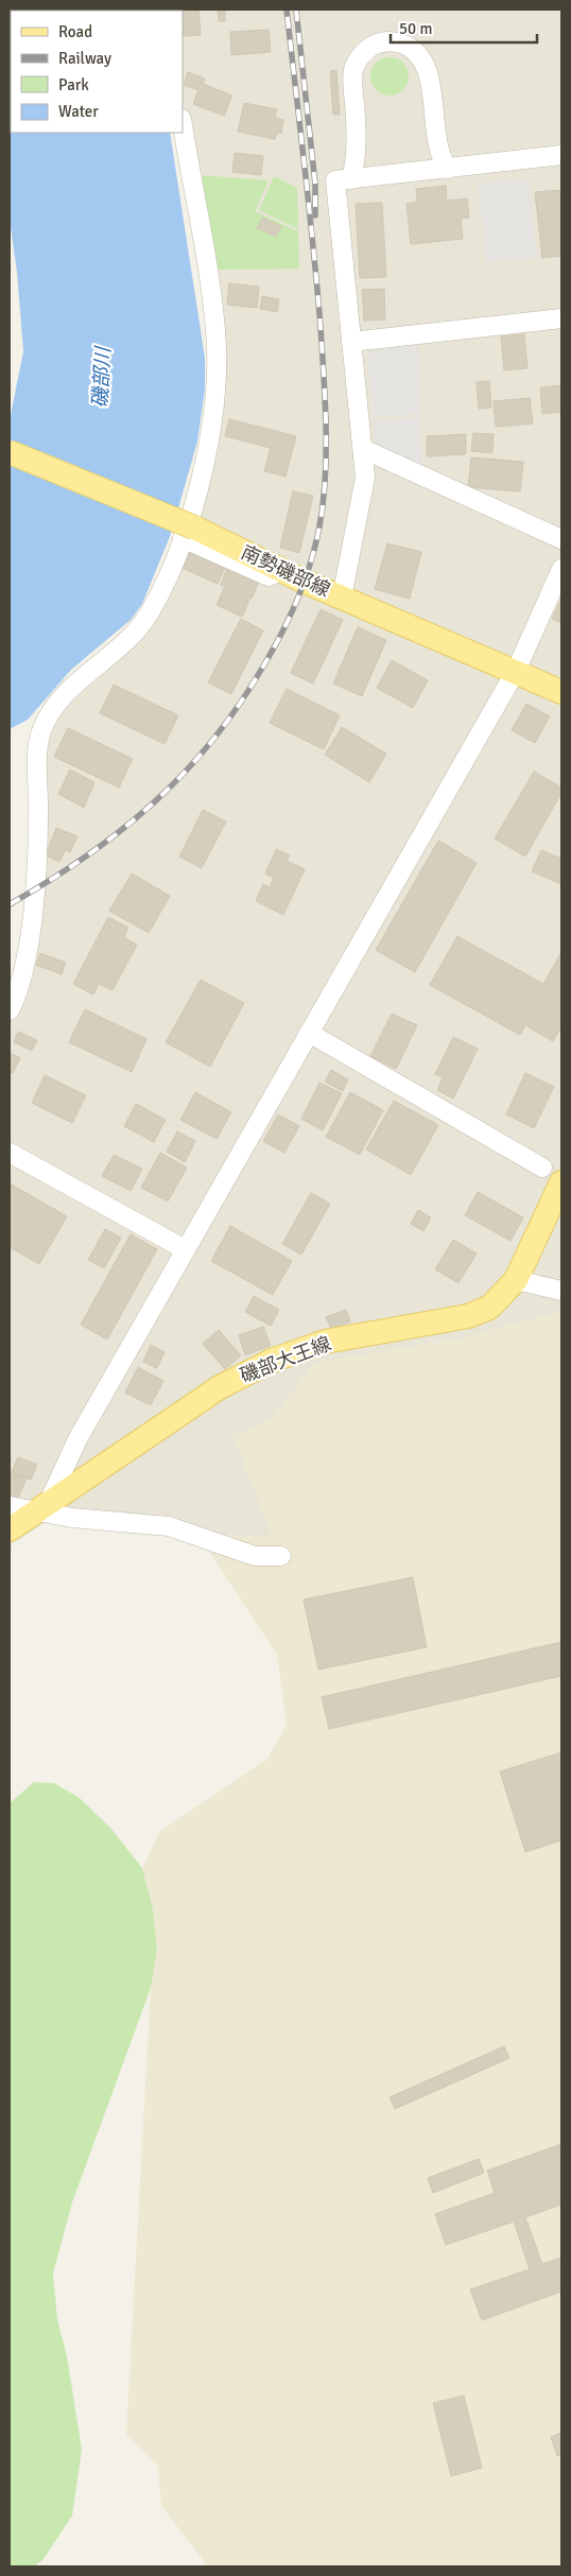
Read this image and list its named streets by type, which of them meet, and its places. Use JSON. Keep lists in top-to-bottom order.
{
  "streets": {
    "main road": ["南勢磯部線", "磯部大王線"]
  },
  "water": ["磯部川"],
  "legend": [
    "Road",
    "Railway",
    "Park",
    "Water"
  ],
  "scale_bar": "50 m"
}
